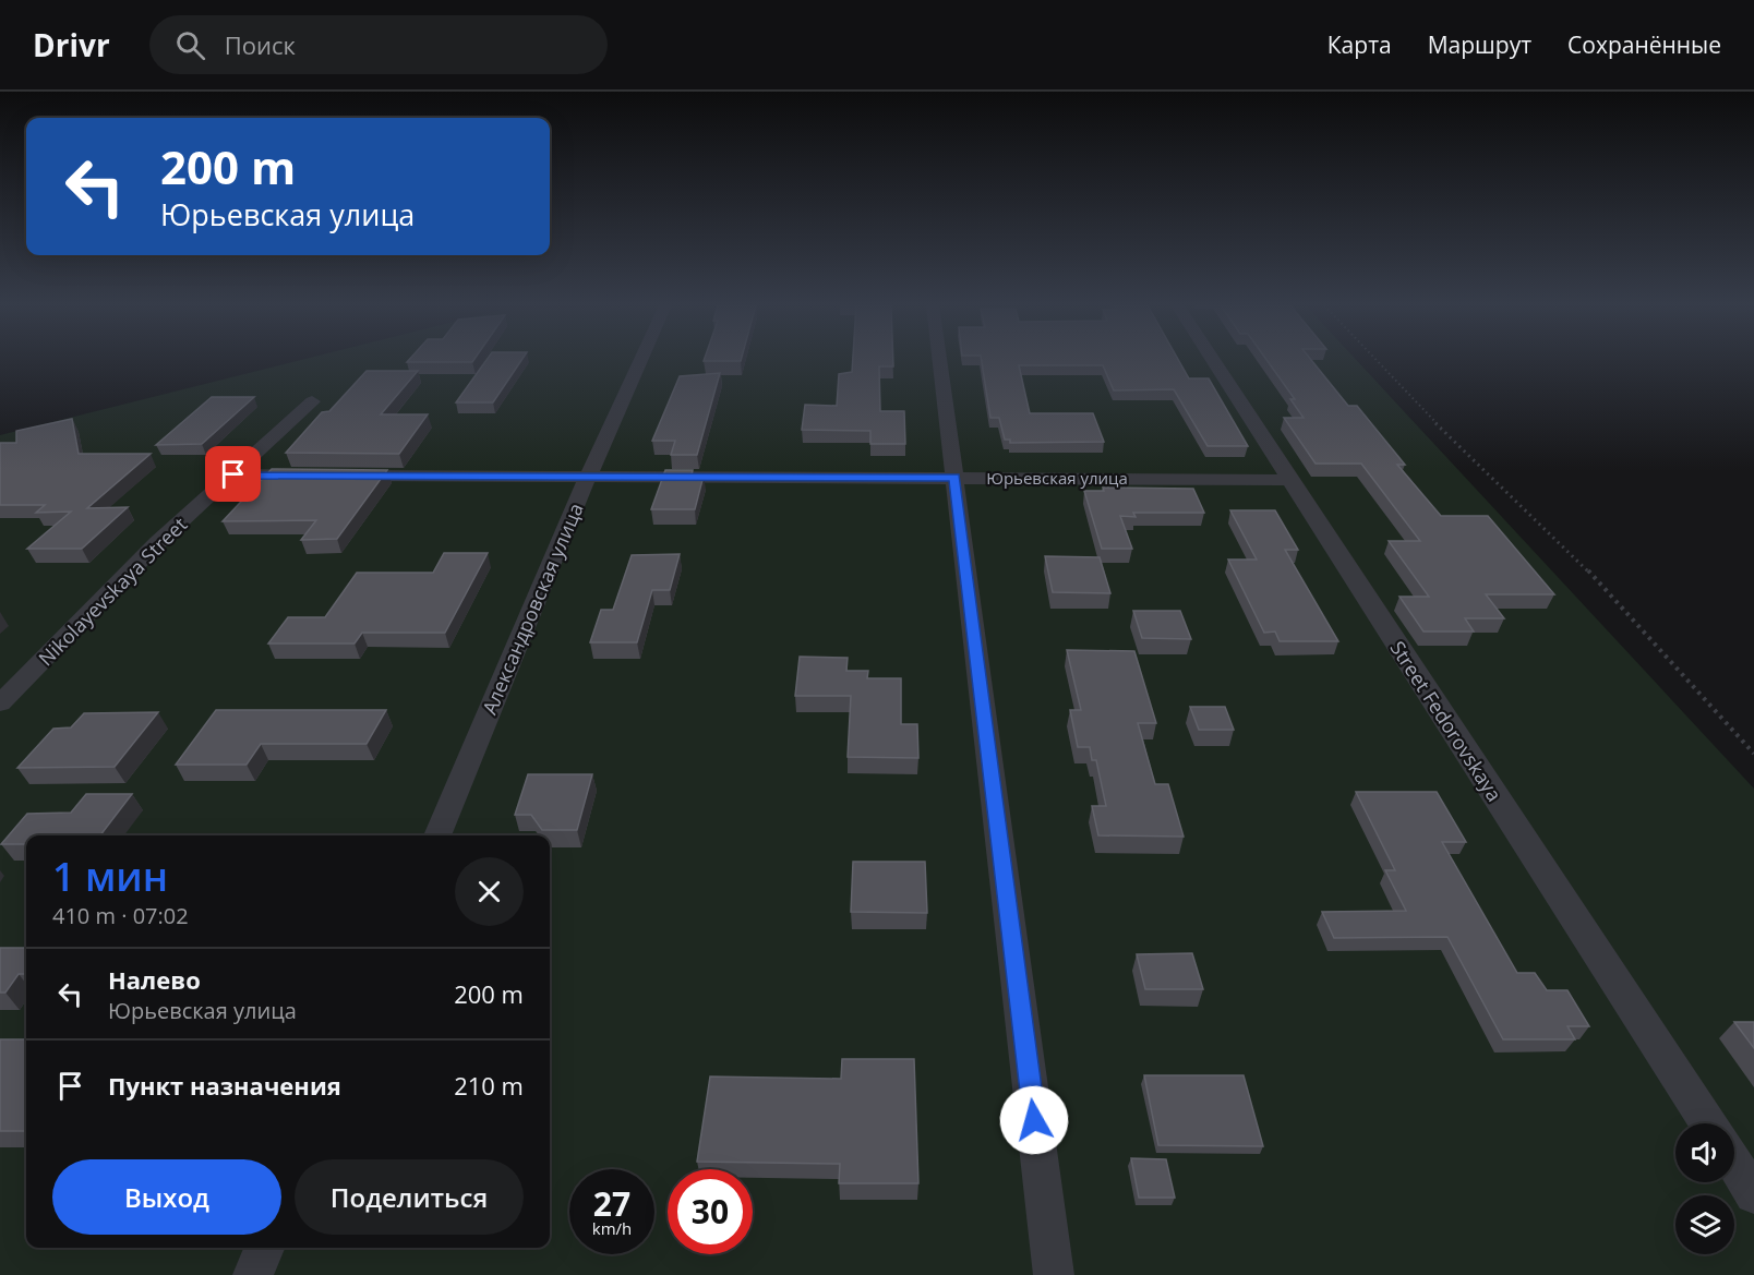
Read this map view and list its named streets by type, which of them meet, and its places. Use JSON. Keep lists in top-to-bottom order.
{
  "streets": {
    "street": [
      "Юрьевская улица",
      "Nikolayevskaya Street",
      "Александровская улица",
      "Street Fedorovskaya"
    ]
  },
  "crossings": [
    ["Юрьевская улица", "Nikolayevskaya Street"],
    ["Юрьевская улица", "Александровская улица"],
    ["Юрьевская улица", "Street Fedorovskaya"]
  ],
  "page": {
    "header": "Drivr",
    "search": "Поиск",
    "nav": ["Карта", "Маршрут", "Сохранённые"],
    "turn": ["200 m", "Юрьевская улица"],
    "heading": ["1 мин", "410 m · 07:02"],
    "list": [
      {
        "name": "Налево",
        "note": "Юрьевская улица",
        "value": "200 m"
      },
      {
        "name": "Пункт назначения",
        "value": "210 m"
      }
    ],
    "buttons": ["Выход", "Поделиться"],
    "speed": "27 km/h",
    "limit": "30"
  }
}
